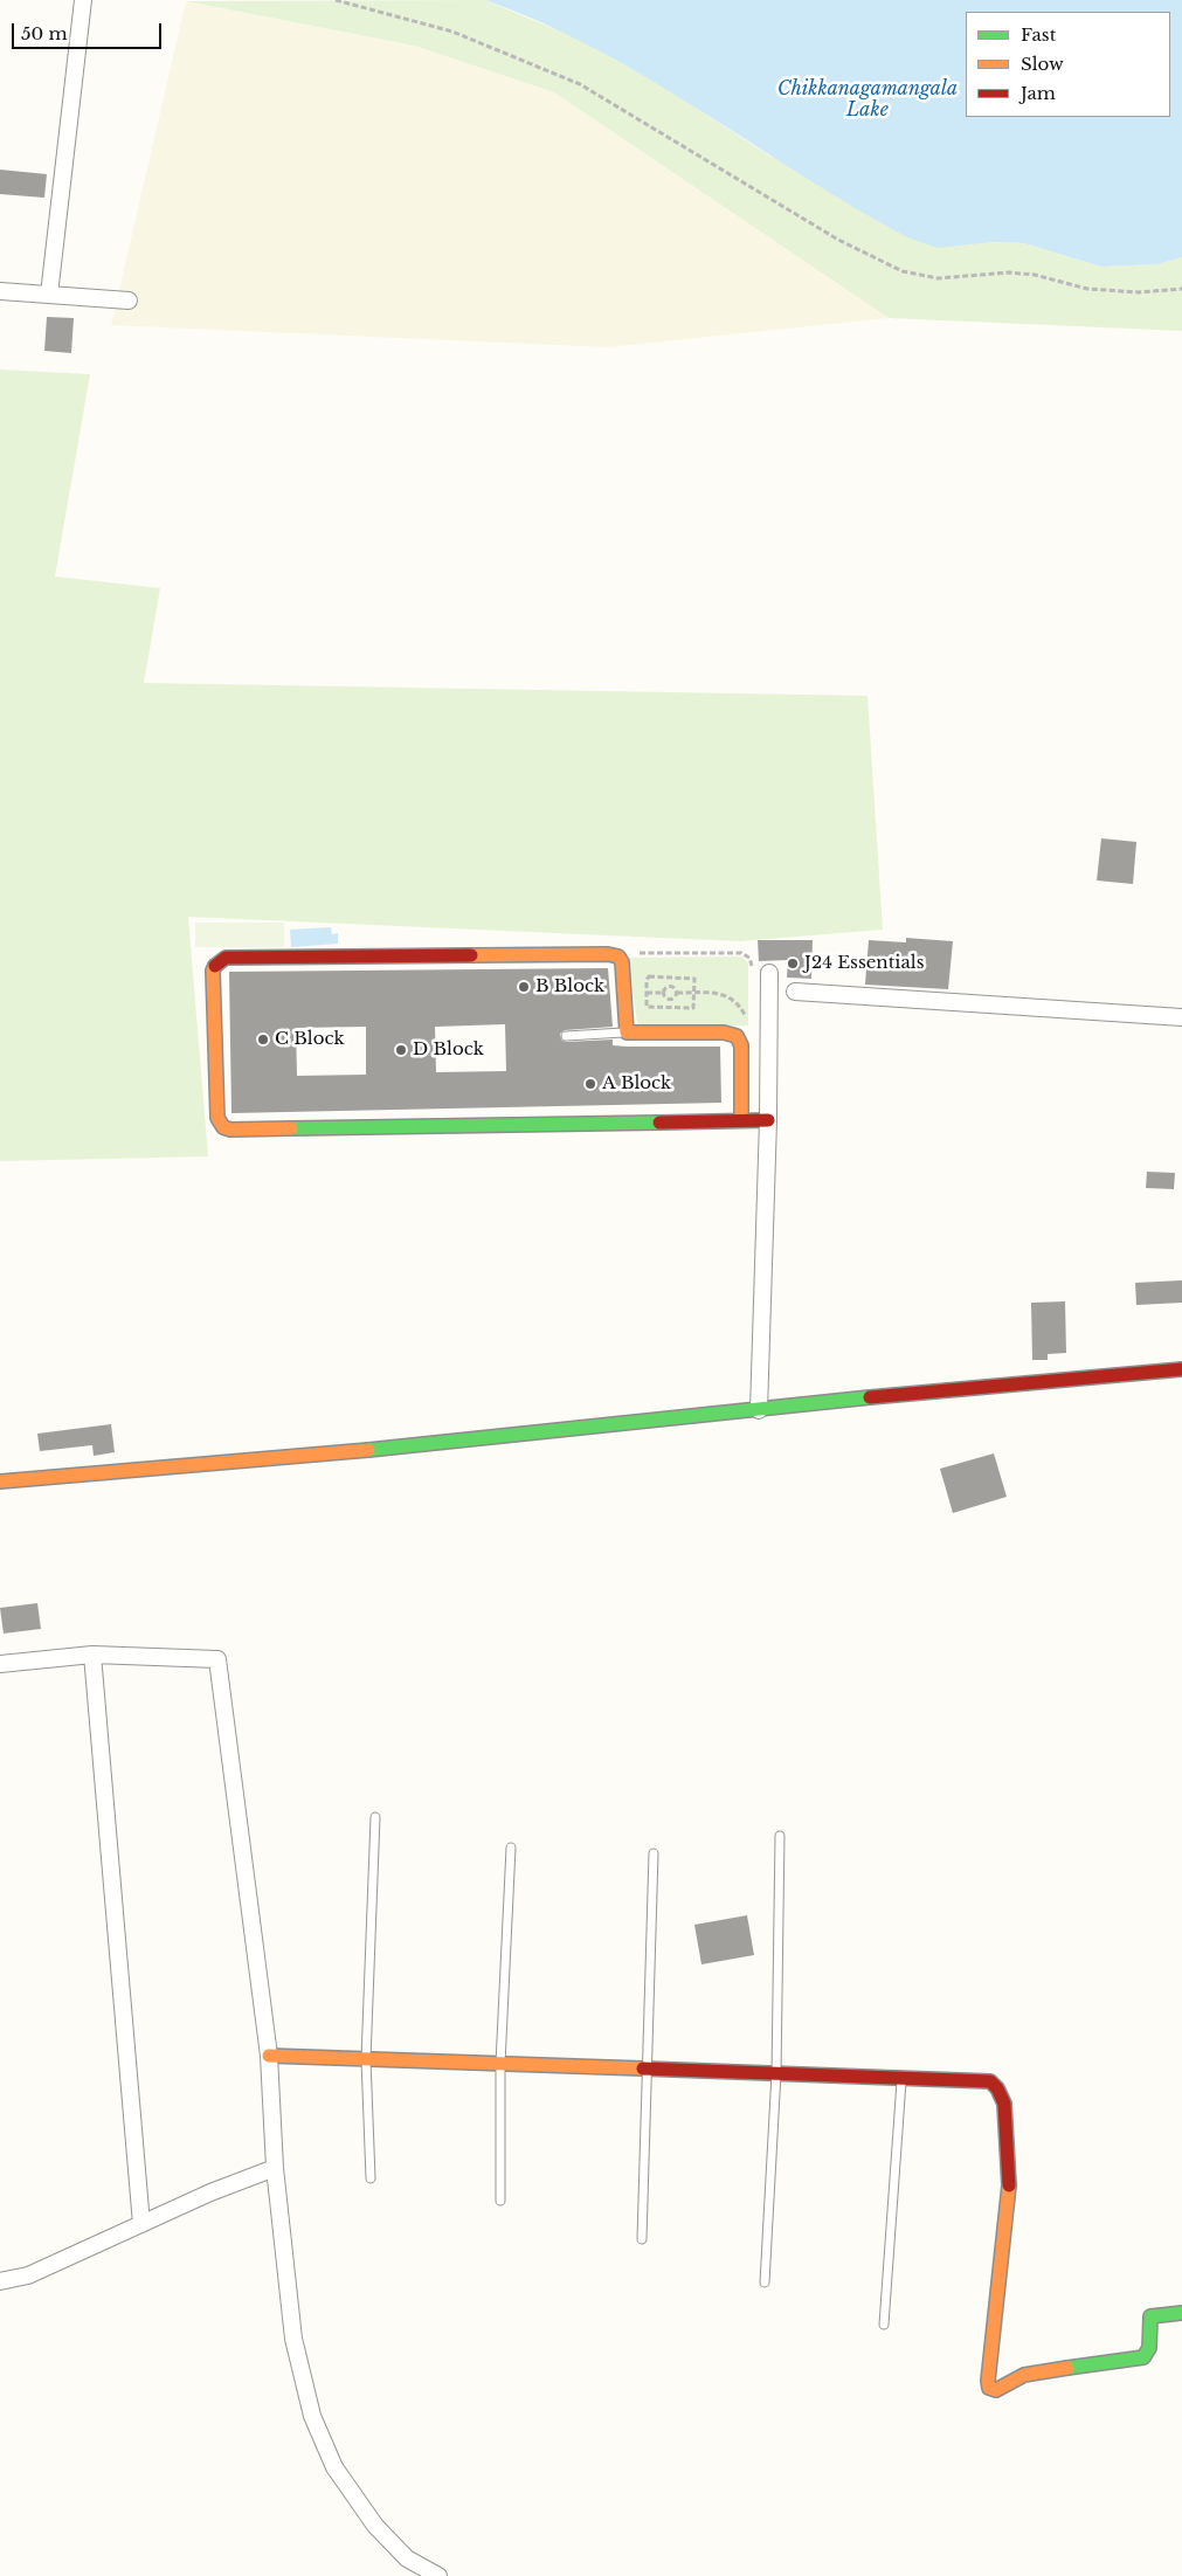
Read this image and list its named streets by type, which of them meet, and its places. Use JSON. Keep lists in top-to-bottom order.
{
  "water": ["Chikkanagamangala Lake"],
  "places": [
    "J24 Essentials",
    "B Block",
    "C Block",
    "D Block",
    "A Block"
  ],
  "legend": ["Fast", "Slow", "Jam"],
  "scale_bar": "50 m"
}
